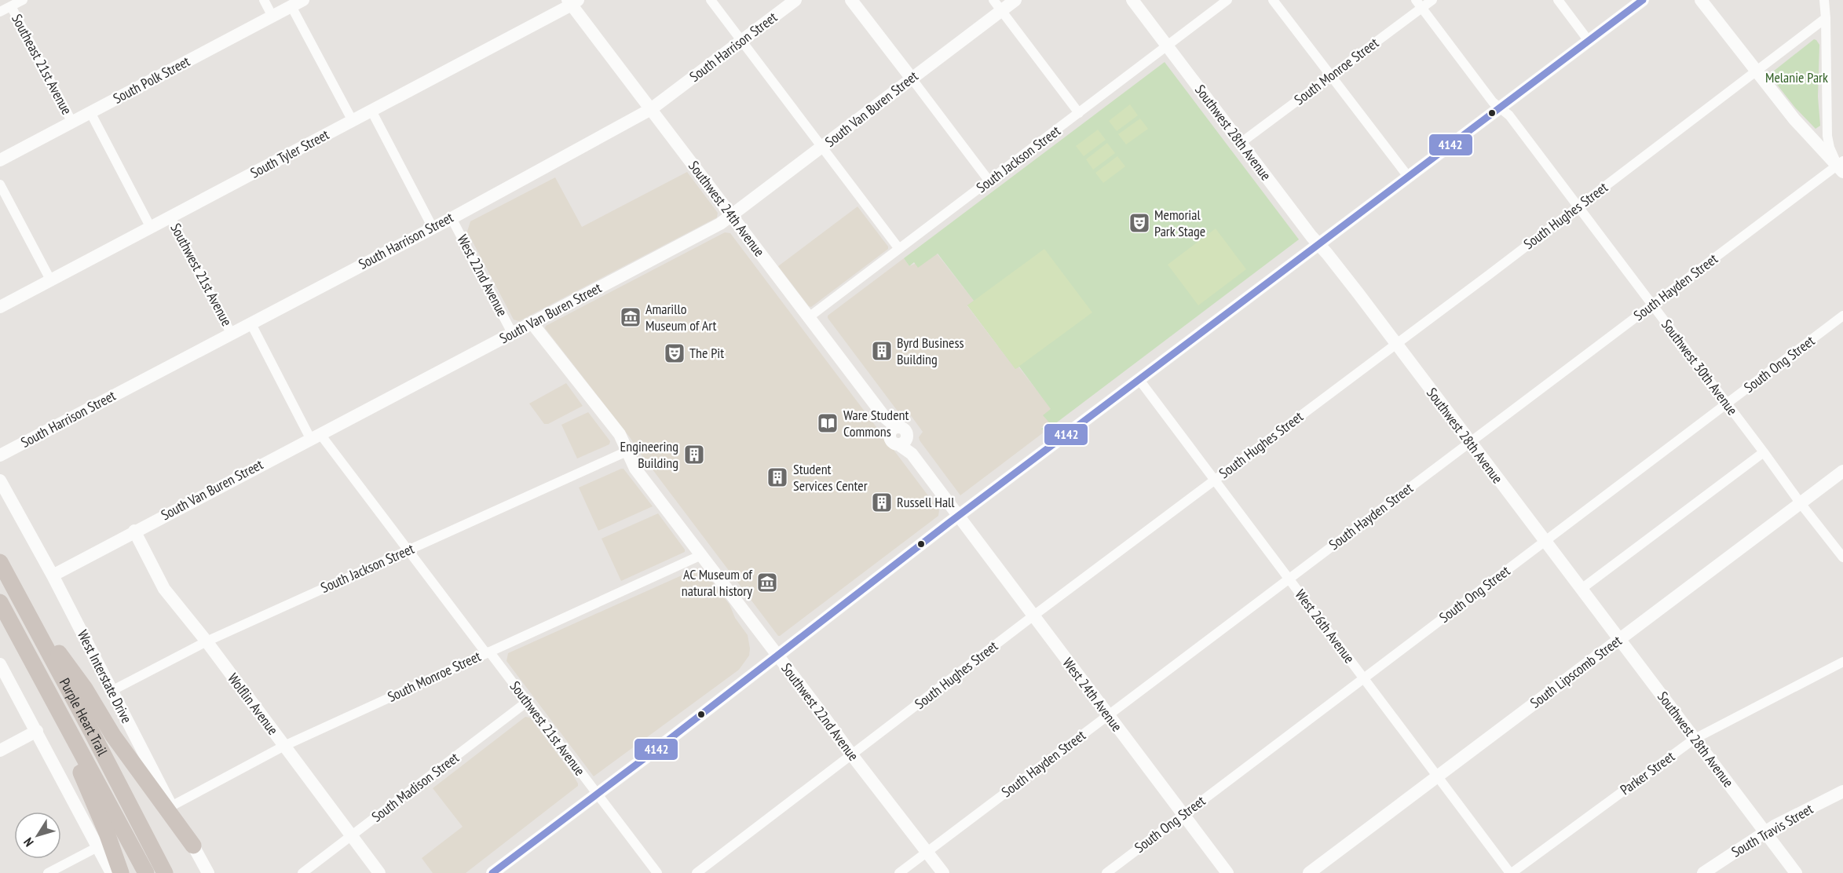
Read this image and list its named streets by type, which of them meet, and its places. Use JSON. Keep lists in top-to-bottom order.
{
  "streets": {
    "highway": ["Purple Heart Trail"],
    "main road": [
      "South Harrison Street",
      "South Polk Street",
      "South Van Buren Street",
      "Southwest 28th Avenue",
      "South Tyler Street",
      "Southwest 24th Avenue",
      "South Lipscomb Street",
      "West Interstate Drive",
      "West 24th Avenue",
      "Wolflin Avenue",
      "Southwest 22nd Avenue",
      "South Travis Street"
    ],
    "street": [
      "Southeast 21st Avenue",
      "South Monroe Street",
      "South Jackson Street",
      "South Hughes Street",
      "Southwest 21st Avenue",
      "West 22nd Avenue",
      "South Hayden Street",
      "South Ong Street",
      "Southwest 30th Avenue",
      "West 26th Avenue",
      "Parker Street",
      "South Madison Street"
    ]
  },
  "crossings": [
    ["South Harrison Street", "Southwest 24th Avenue"],
    ["South Harrison Street", "Southwest 21st Avenue"],
    ["South Harrison Street", "West 22nd Avenue"],
    ["Southeast 21st Avenue", "South Polk Street"],
    ["South Monroe Street", "Southwest 28th Avenue"],
    ["South Monroe Street", "Southwest 21st Avenue"],
    ["South Monroe Street", "Southwest 30th Avenue"],
    ["South Monroe Street", "West Interstate Drive"],
    ["South Monroe Street", "Wolflin Avenue"],
    ["South Monroe Street", "Southwest 22nd Avenue"],
    ["South Polk Street", "Southwest 21st Avenue"],
    ["South Van Buren Street", "Southwest 24th Avenue"],
    ["South Van Buren Street", "Southwest 21st Avenue"],
    ["South Van Buren Street", "West 22nd Avenue"],
    ["South Van Buren Street", "West Interstate Drive"],
    ["South Van Buren Street", "Wolflin Avenue"],
    ["South Van Buren Street", "Southwest 22nd Avenue"],
    ["Southwest 28th Avenue", "South Jackson Street"],
    ["Southwest 28th Avenue", "South Hughes Street"],
    ["Southwest 28th Avenue", "South Hayden Street"],
    ["Southwest 28th Avenue", "South Ong Street"],
    ["Southwest 28th Avenue", "South Lipscomb Street"],
    ["Southwest 28th Avenue", "Parker Street"],
    ["Southwest 28th Avenue", "South Travis Street"],
    ["South Tyler Street", "Southwest 24th Avenue"],
    ["South Tyler Street", "Southwest 21st Avenue"],
    ["South Jackson Street", "Southwest 24th Avenue"],
    ["South Jackson Street", "Southwest 21st Avenue"],
    ["South Jackson Street", "West Interstate Drive"],
    ["South Jackson Street", "Wolflin Avenue"],
    ["South Jackson Street", "Southwest 22nd Avenue"],
    ["Southwest 24th Avenue", "West 24th Avenue"],
    ["South Hughes Street", "Southwest 30th Avenue"],
    ["South Hughes Street", "West 26th Avenue"],
    ["South Hughes Street", "West 24th Avenue"],
    ["South Hughes Street", "Southwest 22nd Avenue"],
    ["Southwest 21st Avenue", "South Madison Street"],
    ["South Hayden Street", "Southwest 30th Avenue"],
    ["South Hayden Street", "West 26th Avenue"],
    ["South Hayden Street", "West 24th Avenue"],
    ["South Hayden Street", "Southwest 22nd Avenue"],
    ["South Ong Street", "Southwest 30th Avenue"],
    ["South Ong Street", "West 26th Avenue"],
    ["South Ong Street", "West 24th Avenue"],
    ["Southwest 30th Avenue", "South Lipscomb Street"],
    ["West 26th Avenue", "South Lipscomb Street"],
    ["West 26th Avenue", "Parker Street"],
    ["Wolflin Avenue", "South Madison Street"]
  ],
  "parks": ["Melanie Park"],
  "places": {
    "theatre": ["Memorial Park Stage", "The Pit"],
    "museum": ["Amarillo Museum of Art", "AC Museum of natural history"],
    "building": [
      "Byrd Business Building",
      "Engineering Building",
      "Student Services Center",
      "Russell Hall"
    ],
    "library": ["Ware Student Commons"]
  },
  "lines": ["transit line 4142"],
  "north": "bottom left"
}
